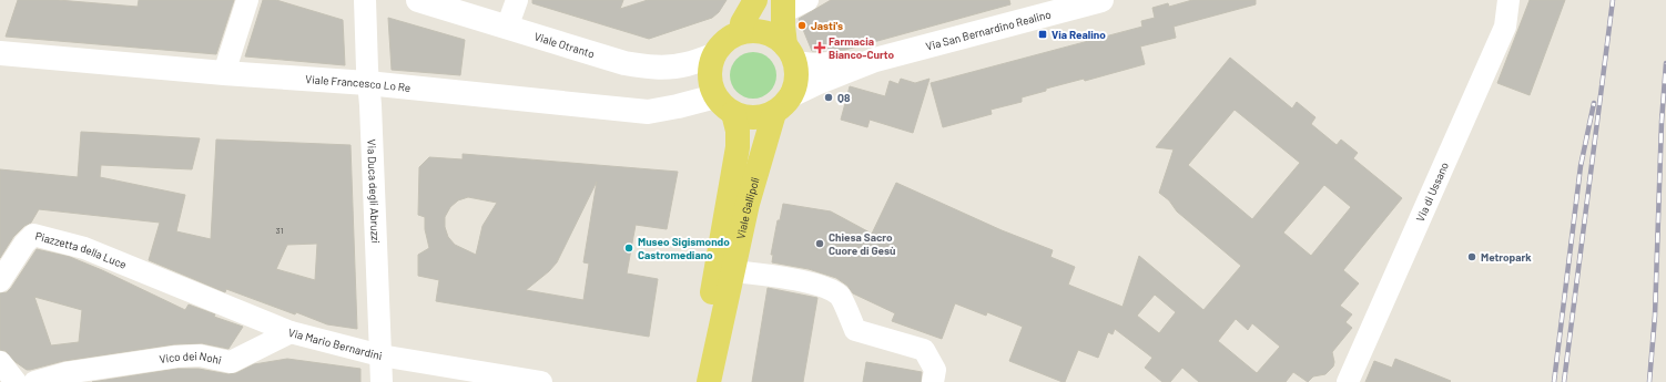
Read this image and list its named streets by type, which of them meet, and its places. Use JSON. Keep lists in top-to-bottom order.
{
  "streets": {
    "main road": ["Viale Gallipoli"],
    "street": [
      "Via San Bernardino Realino",
      "Viale Otranto",
      "Viale Francesco Lo Re",
      "Via Duca degli Abruzzi",
      "Via di Ussano",
      "Piazzetta della Luce",
      "Via Mario Bernardini",
      "Vico dei Nohi"
    ]
  },
  "crossings": [
    ["Via San Bernardino Realino", "Viale Otranto"],
    ["Via San Bernardino Realino", "Viale Francesco Lo Re"],
    ["Via San Bernardino Realino", "Viale Gallipoli"],
    ["Viale Otranto", "Viale Francesco Lo Re"],
    ["Viale Otranto", "Viale Gallipoli"],
    ["Viale Francesco Lo Re", "Via Duca degli Abruzzi"],
    ["Viale Francesco Lo Re", "Viale Gallipoli"],
    ["Via Duca degli Abruzzi", "Via Mario Bernardini"],
    ["Piazzetta della Luce", "Via Mario Bernardini"],
    ["Via Mario Bernardini", "Vico dei Nohi"]
  ],
  "places": {
    "other": [
      "Jasti's",
      "Q8",
      "Chiesa Sacro Cuore di Gesù",
      "Museo Sigismondo Castromediano",
      "Metropark"
    ],
    "transit": ["Via Realino"],
    "health": ["Farmacia Bianco-Curto"]
  },
  "house_numbers": ["31"]
}
